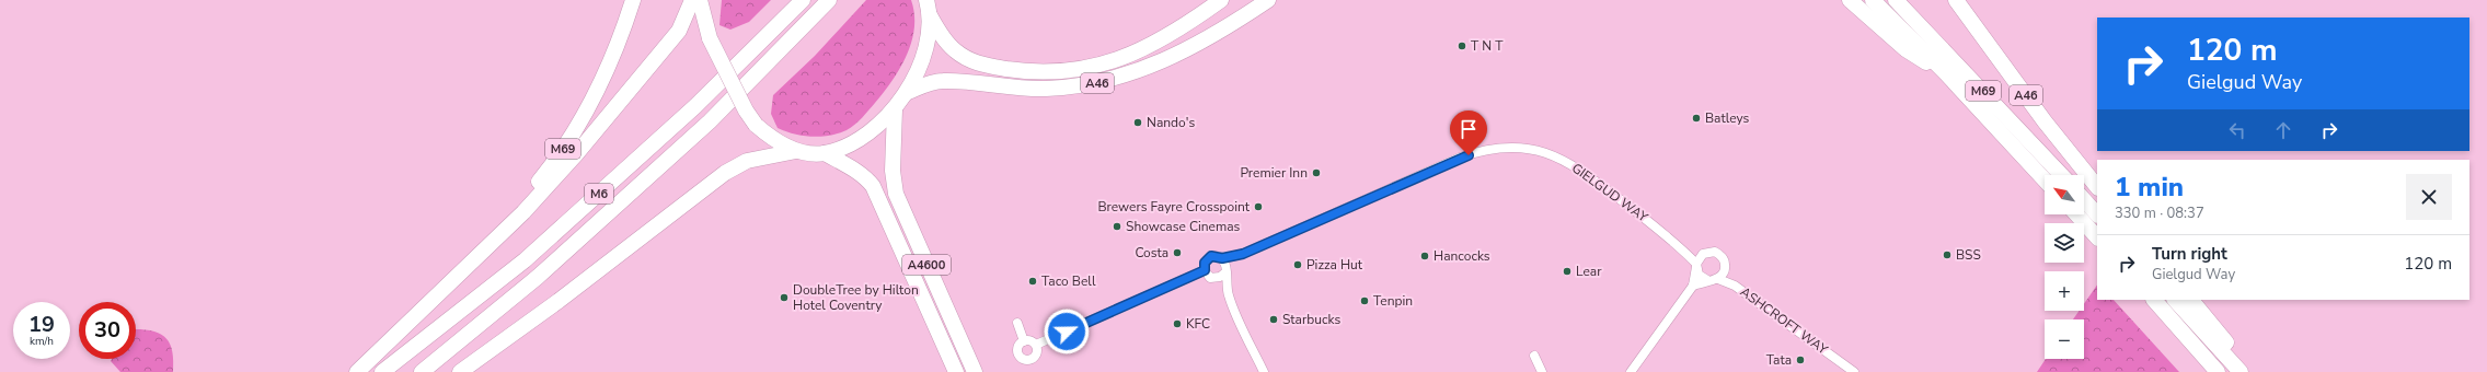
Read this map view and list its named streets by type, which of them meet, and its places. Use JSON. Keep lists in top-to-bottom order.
{
  "streets": {
    "highway": [
      "A46",
      "M69",
      "M6",
      "A4600"
    ],
    "street": ["GIELGUD WAY", "ASHCROFT WAY"]
  },
  "crossings": [
    ["GIELGUD WAY", "ASHCROFT WAY"]
  ],
  "places": [
    "T N T",
    "Batleys",
    "Nando's",
    "Premier Inn",
    "Brewers Fayre Crosspoint",
    "Showcase Cinemas",
    "Costa",
    "BSS",
    "Hancocks",
    "Pizza Hut",
    "Lear",
    "Taco Bell",
    "DoubleTree by Hilton Hotel Coventry",
    "Tenpin",
    "Starbucks",
    "KFC",
    "Tata"
  ],
  "north": "top left",
  "page": {
    "turn": ["120 m", "Gielgud Way"],
    "heading": ["1 min", "330 m · 08:37"],
    "map_buttons": ["+", "−"],
    "list": [
      {
        "name": "Turn right",
        "note": "Gielgud Way",
        "value": "120 m"
      }
    ],
    "speed": "19 km/h",
    "limit": "30"
  }
}
